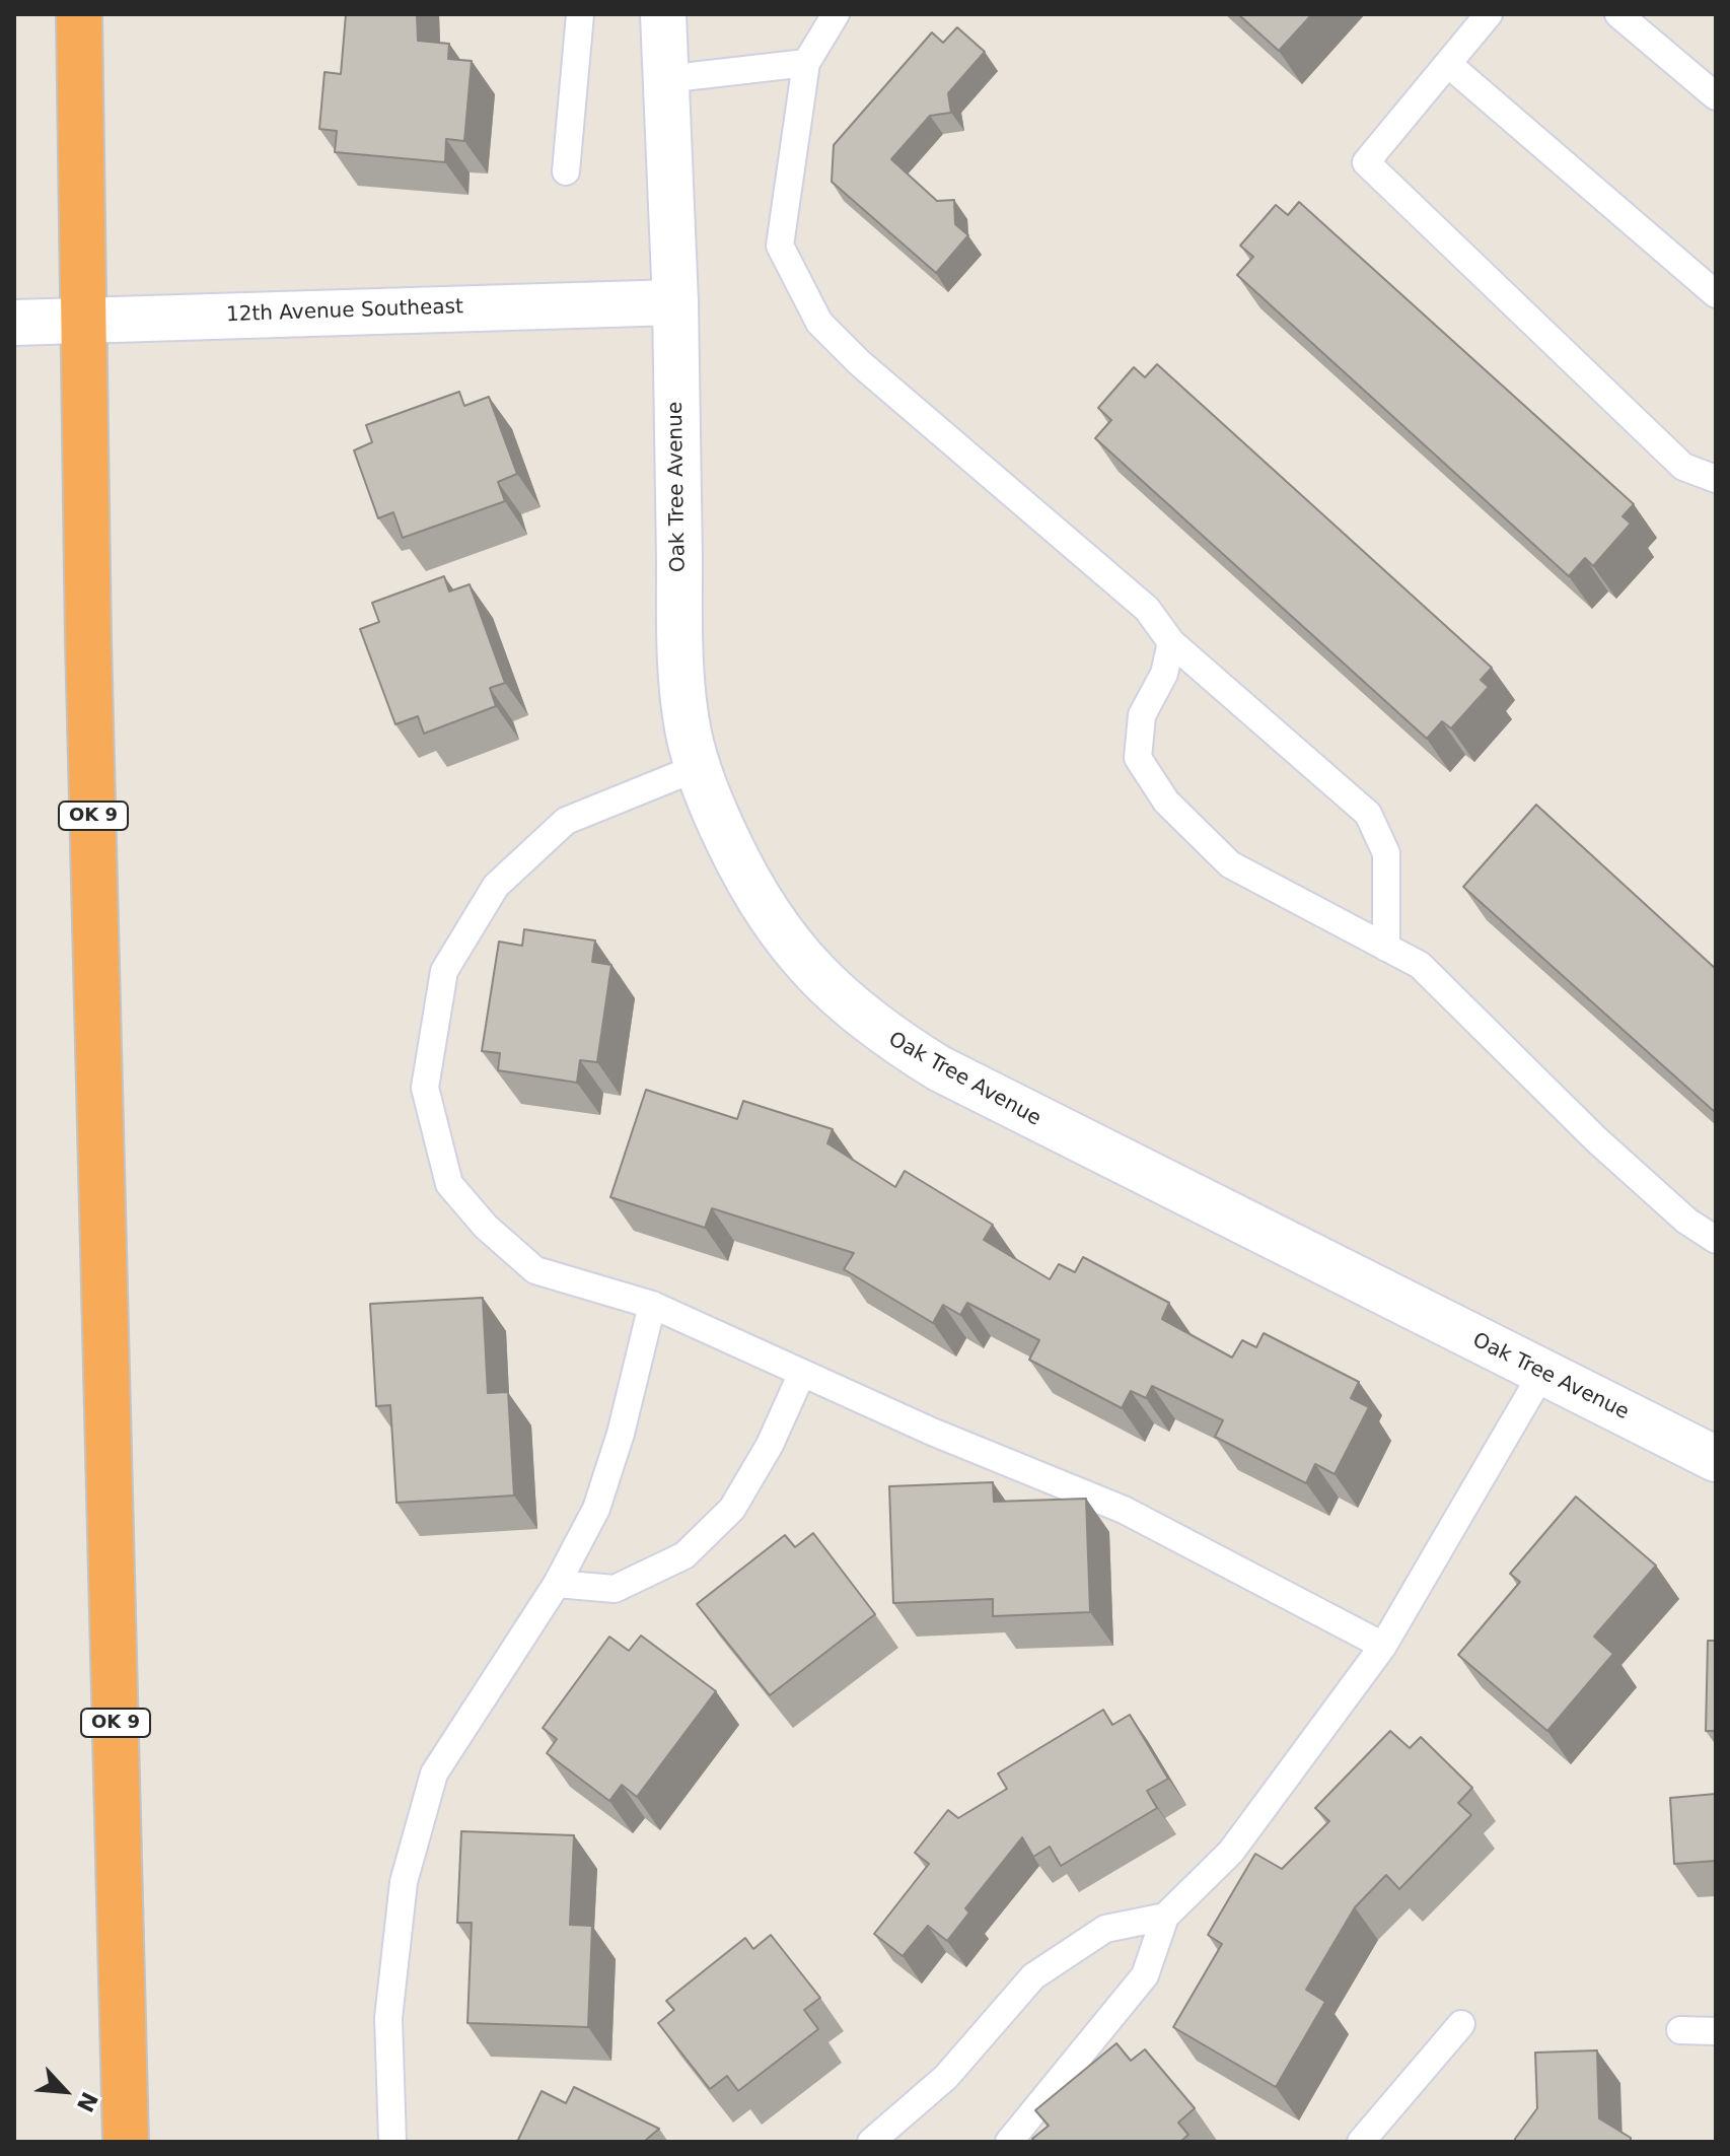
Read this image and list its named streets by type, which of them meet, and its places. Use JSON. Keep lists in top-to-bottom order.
{
  "streets": {
    "highway": ["OK 9"],
    "street": ["12th Avenue Southeast", "Oak Tree Avenue"]
  },
  "crossings": [
    ["12th Avenue Southeast", "Oak Tree Avenue"],
    ["12th Avenue Southeast", "OK 9"]
  ],
  "north": "bottom right"
}
